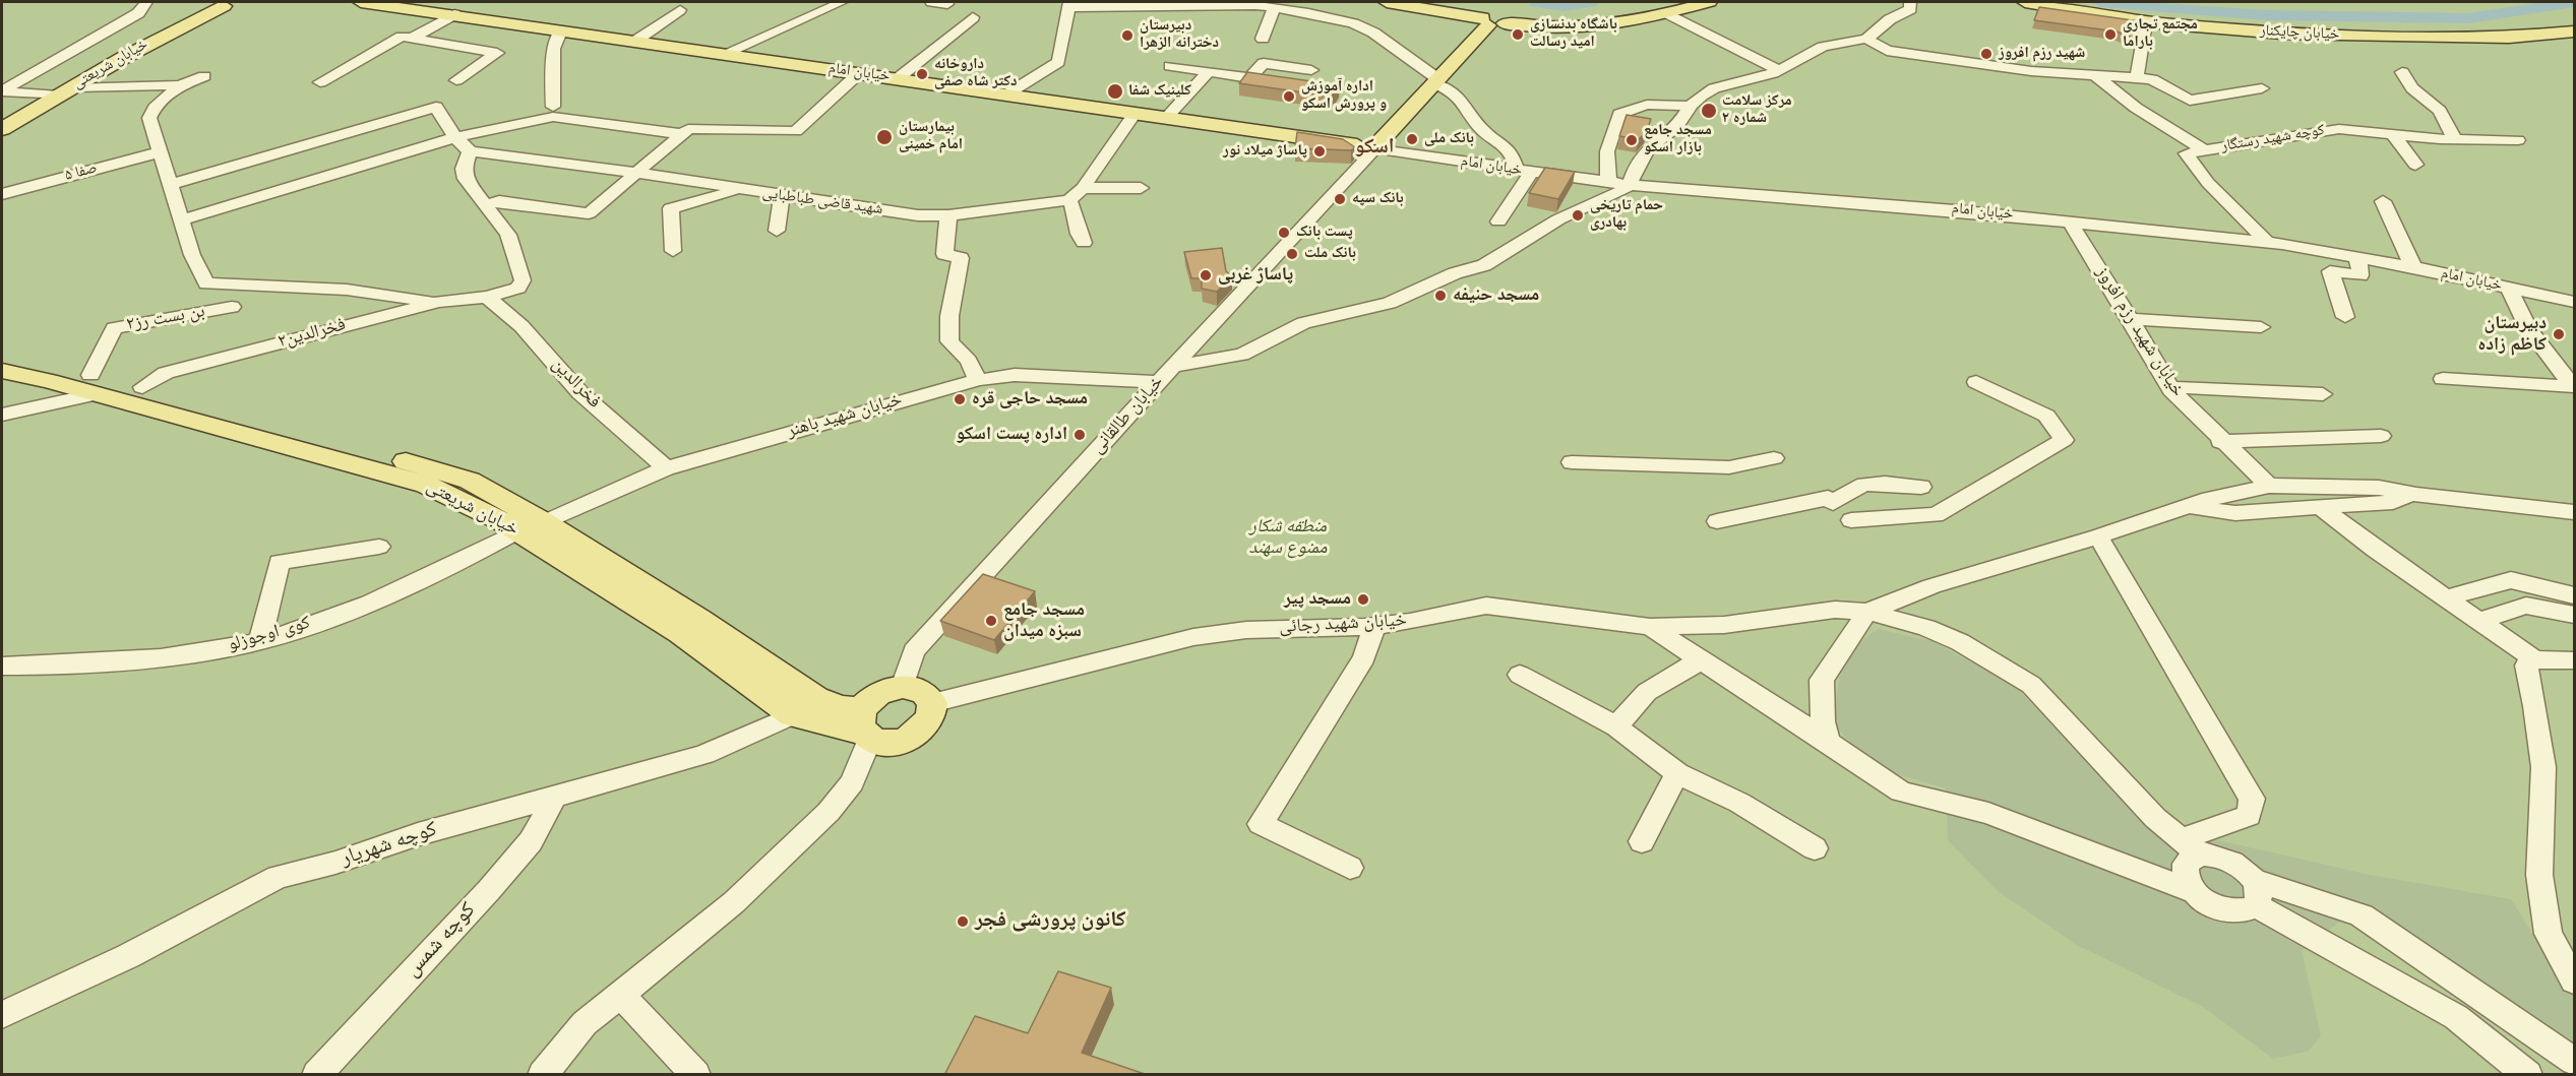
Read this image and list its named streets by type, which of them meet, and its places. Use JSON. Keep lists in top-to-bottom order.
{
  "streets": {
    "main road": ["خیابان چایکنار", "خیابان شریعتی", "خیابان امام"],
    "street": [
      "کوچه شهید رستگار",
      "صفا ۵",
      "شهید قاضی طباطبایی",
      "بن بست رز۲",
      "خیابان شهید رزم افروز",
      "فخرالدین۲",
      "فخرالدین",
      "خیابان طالقانی",
      "خیابان شهید باهنر",
      "خیابان شهید رجائی",
      "کوی اوجوزلو",
      "کوچه شهریار",
      "کوچه شمس"
    ]
  },
  "crossings": [
    ["خیابان شریعتی", "بن بست رز۲"],
    ["خیابان شریعتی", "فخرالدین۲"],
    ["خیابان شریعتی", "خیابان طالقانی"],
    ["خیابان شریعتی", "خیابان شهید باهنر"],
    ["خیابان شریعتی", "خیابان شهید رجائی"],
    ["خیابان شریعتی", "کوی اوجوزلو"],
    ["خیابان شریعتی", "کوچه شهریار"],
    ["خیابان امام", "کوچه شهید رستگار"],
    ["خیابان امام", "خیابان شهید رزم افروز"],
    ["خیابان امام", "خیابان طالقانی"],
    ["شهید قاضی طباطبایی", "فخرالدین۲"],
    ["فخرالدین۲", "فخرالدین"],
    ["فخرالدین", "خیابان شهید باهنر"],
    ["خیابان طالقانی", "خیابان شهید باهنر"],
    ["خیابان طالقانی", "خیابان شهید رجائی"],
    ["کوچه شهریار", "کوچه شمس"]
  ],
  "districts": ["اسکو"],
  "parks": ["منطقه شکار ممنوع سهند"],
  "places": [
    "باشگاه بدنسازی امید رسالت",
    "مجتمع تجاری باراما",
    "دبیرستان دخترانه الزهرا",
    "شهید رزم افروز",
    "داروخانه دکتر شاه صفی",
    "کلینیک شفا",
    "اداره آموزش و پرورش اسکو",
    "مرکز سلامت شماره ۲",
    "بیمارستان امام خمینی",
    "بانک ملی",
    "مسجد جامع بازار اسکو",
    "پاساژ میلاد نور",
    "بانک سپه",
    "حمام تاریخی بهادری",
    "پست بانک",
    "بانک ملت",
    "پاساژ غربی",
    "مسجد حنیفه",
    "دبیرستان کاظم زاده",
    "مسجد حاجی قره",
    "اداره پست اسکو",
    "مسجد پیر",
    "مسجد جامع سبزه میدان",
    "کانون پرورشی فجر"
  ]
}
